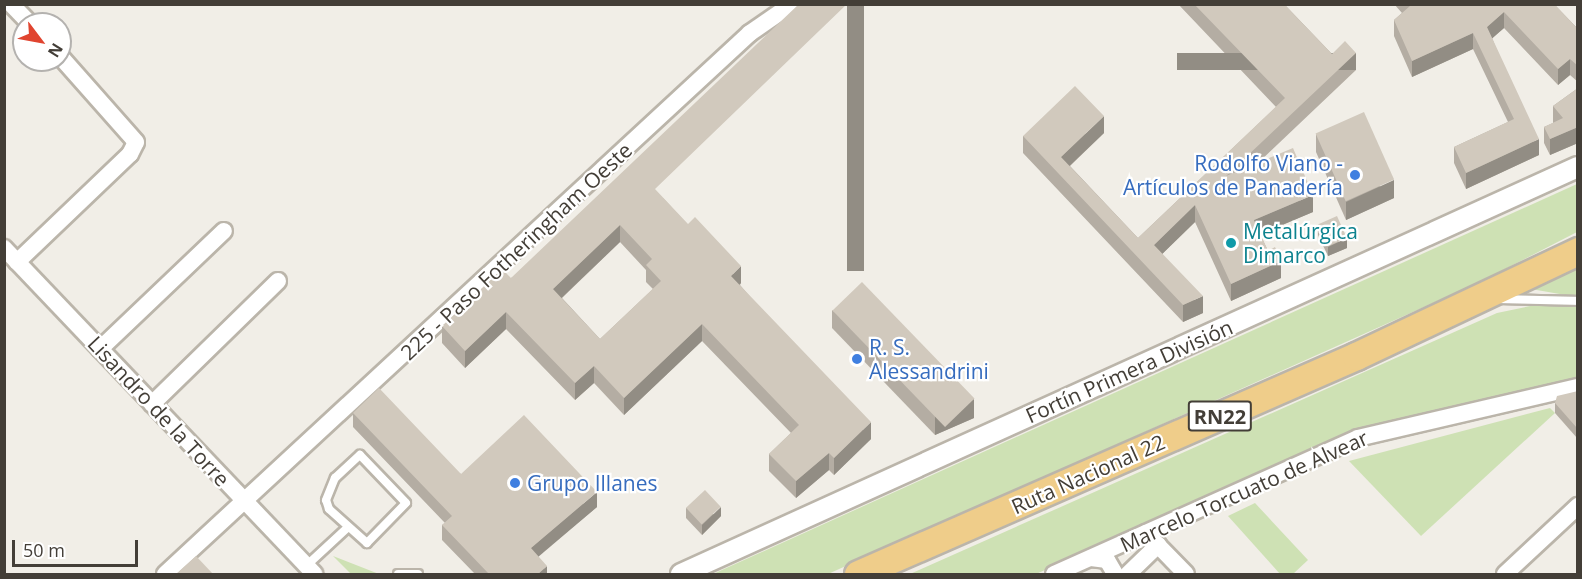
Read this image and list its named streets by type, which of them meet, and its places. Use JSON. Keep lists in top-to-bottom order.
{
  "streets": {
    "highway": ["RN22", "Ruta Nacional 22"],
    "street": [
      "225 - Paso Fotheringham Oeste",
      "Fortín Primera División",
      "Lisandro de la Torre",
      "Marcelo Torcuato de Alvear"
    ]
  },
  "crossings": [
    ["225 - Paso Fotheringham Oeste", "Lisandro de la Torre"]
  ],
  "places": [
    "Rodolfo Viano - Artículos de Panadería",
    "Metalúrgica Dimarco",
    "R. S. Alessandrini",
    "Grupo Illanes"
  ],
  "scale_bar": "50 m",
  "north": "bottom right"
}
